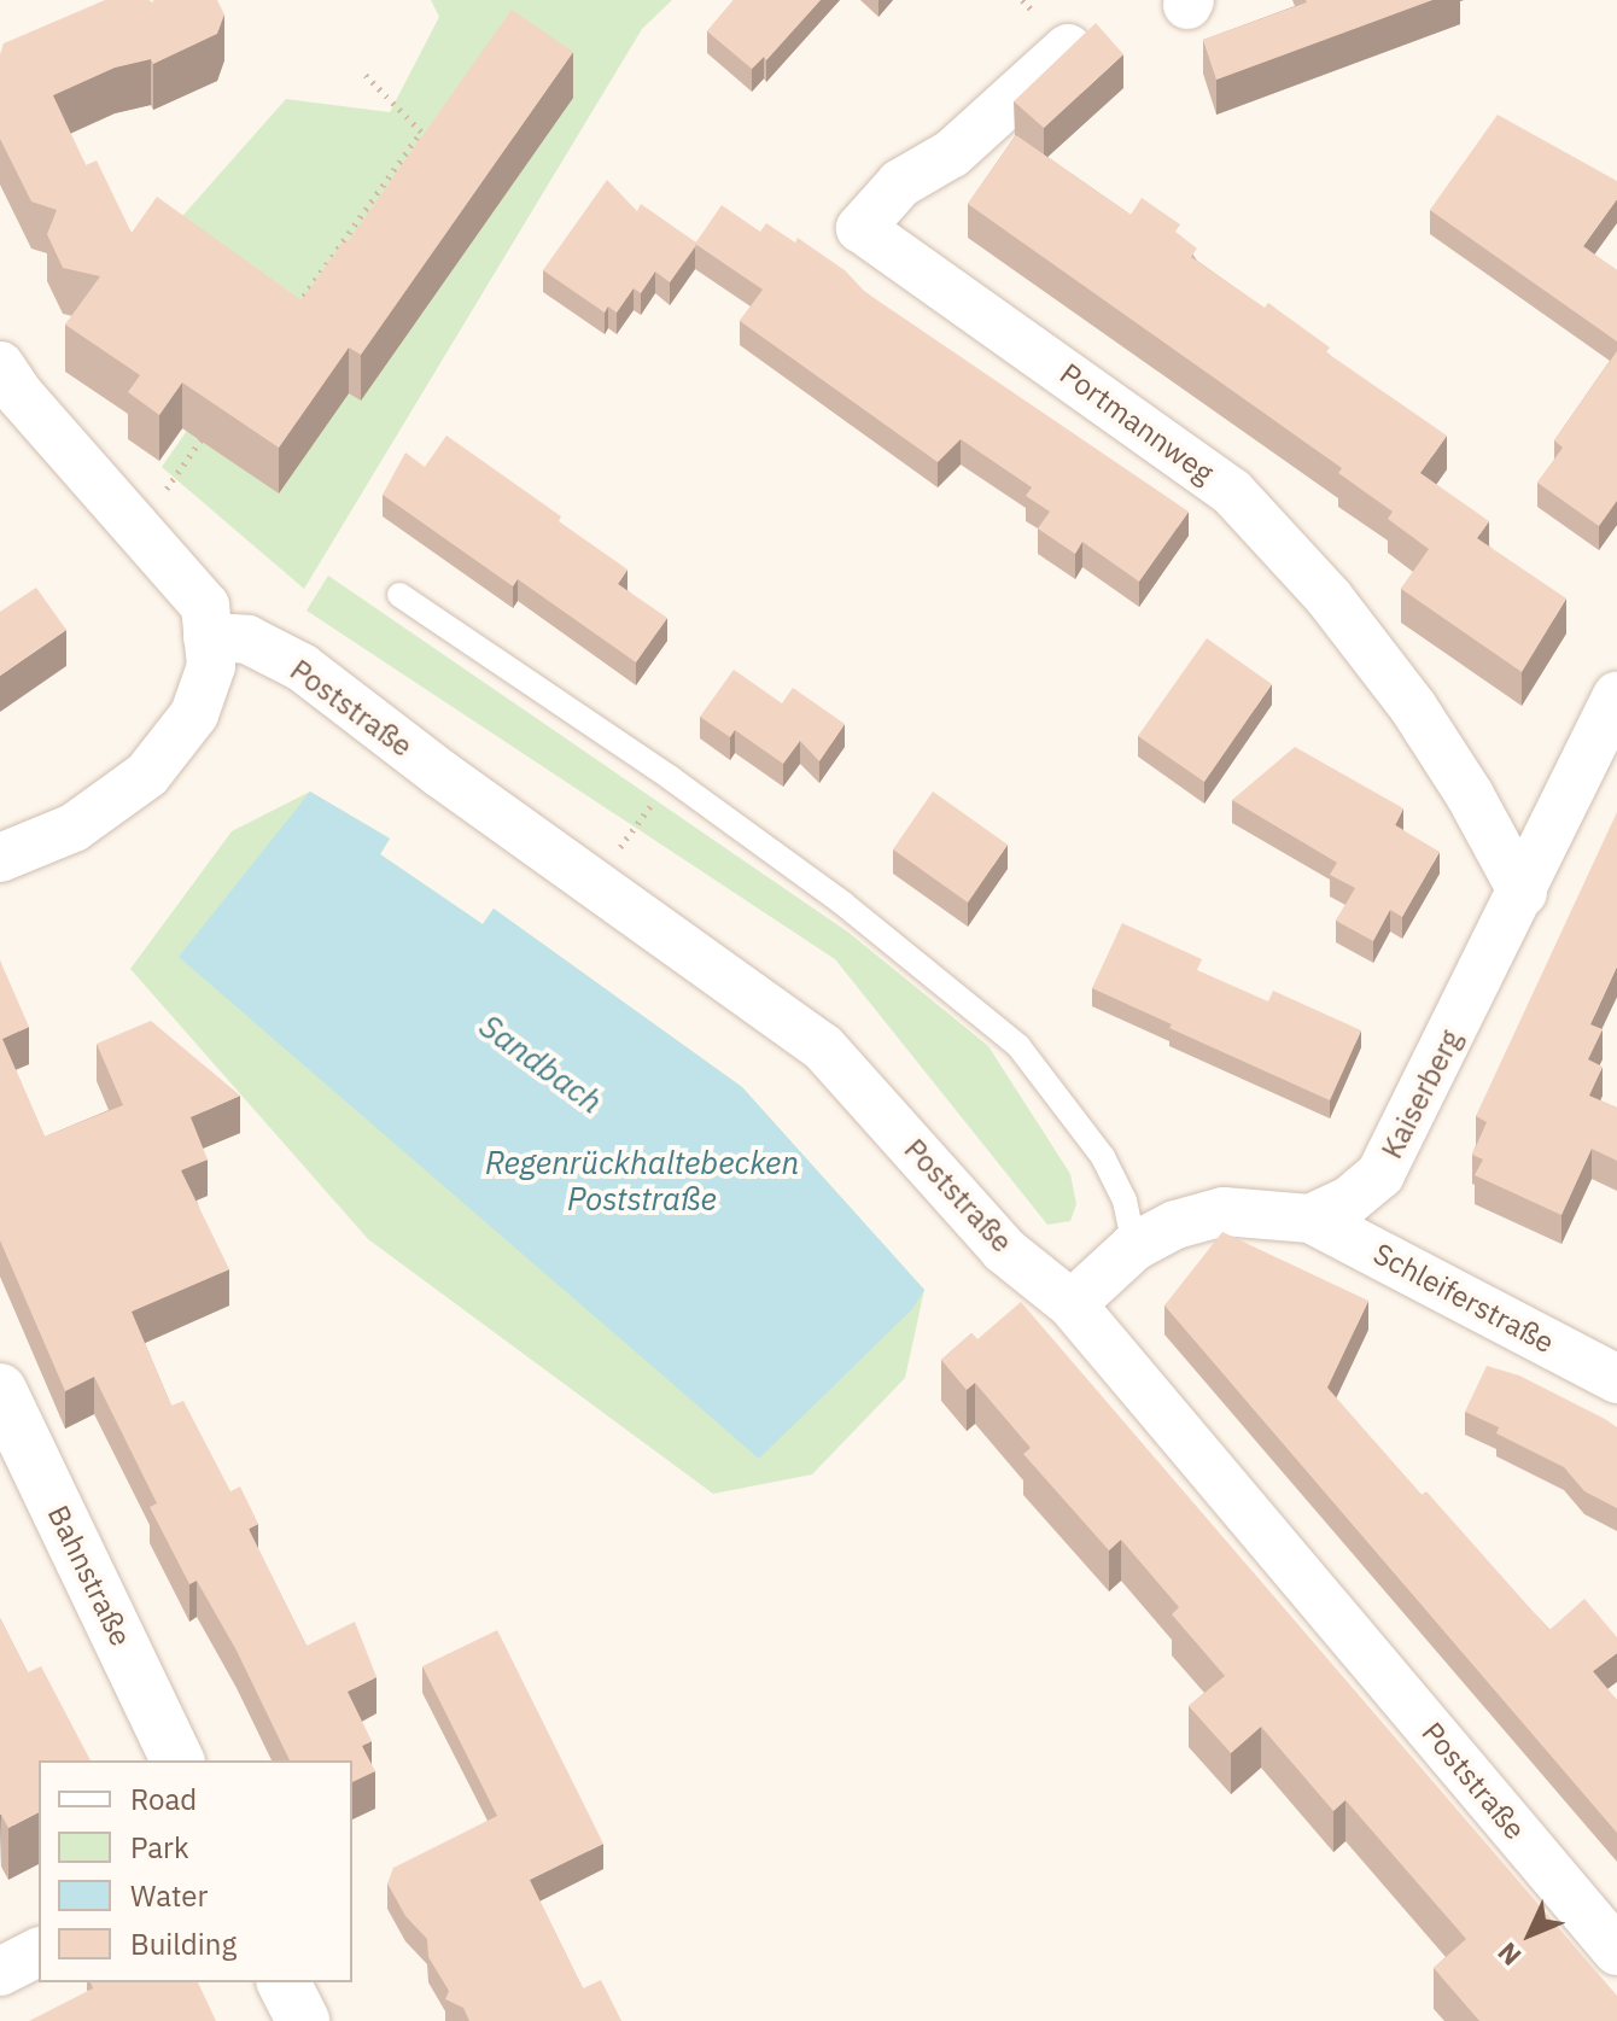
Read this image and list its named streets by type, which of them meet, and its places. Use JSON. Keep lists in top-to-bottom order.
{
  "streets": {
    "main road": ["Bahnstraße"],
    "street": [
      "Portmannweg",
      "Poststraße",
      "Kaiserberg",
      "Schleiferstraße"
    ]
  },
  "crossings": [
    ["Portmannweg", "Kaiserberg"],
    ["Kaiserberg", "Schleiferstraße"]
  ],
  "water": ["Sandbach", "Regenrückhaltebecken Poststraße"],
  "legend": [
    "Road",
    "Park",
    "Water",
    "Building"
  ],
  "north": "bottom left"
}
